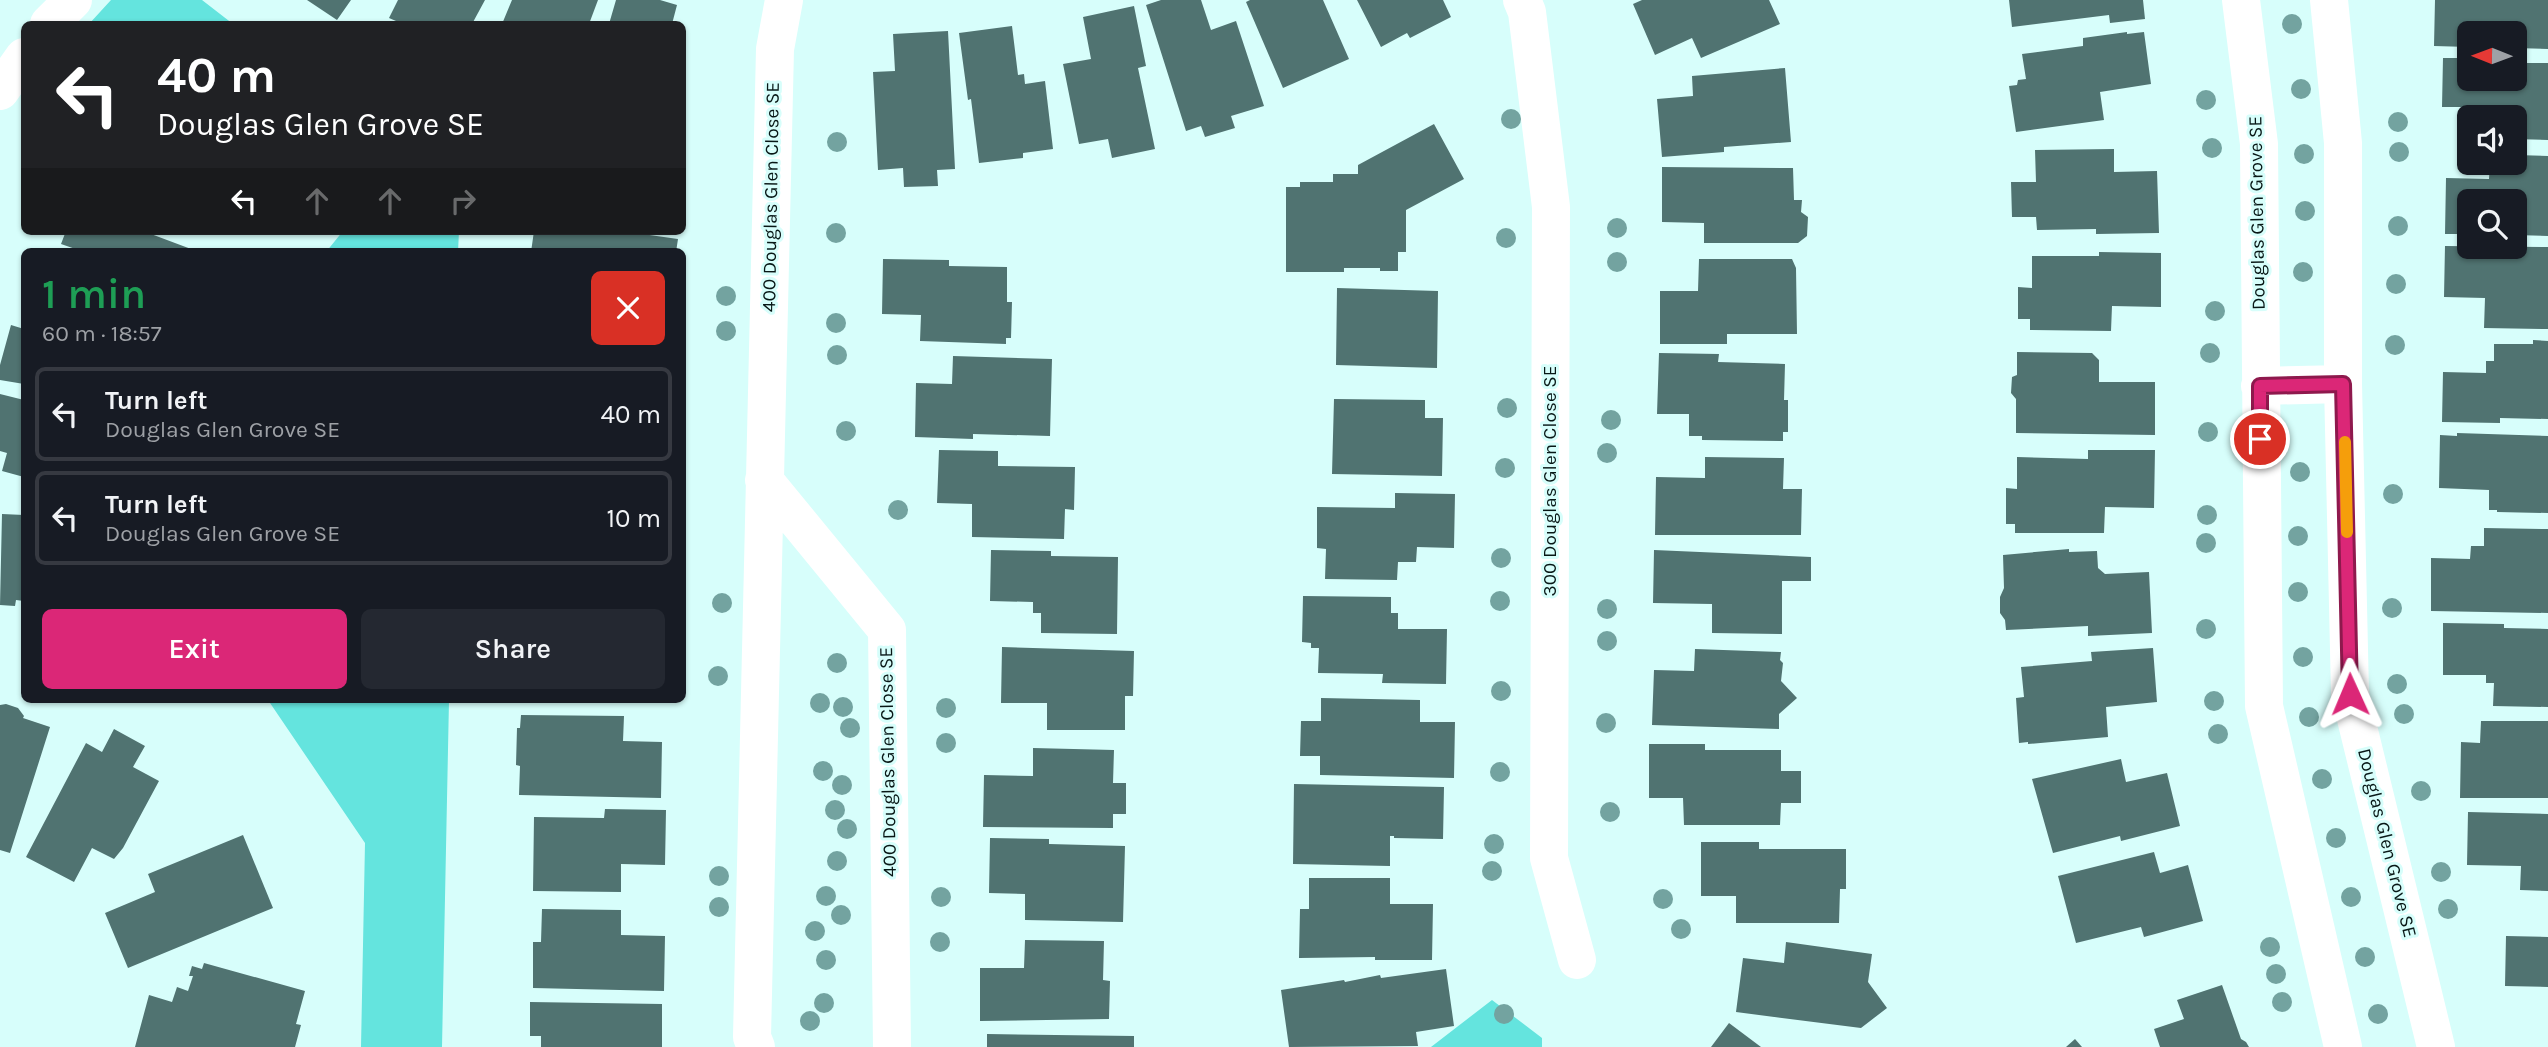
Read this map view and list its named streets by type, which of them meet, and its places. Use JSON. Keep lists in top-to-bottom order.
{
  "streets": {
    "street": ["400 Douglas Glen Close SE", "Douglas Glen Grove SE", "300 Douglas Glen Close SE"]
  },
  "north": "left",
  "page": {
    "turn": ["40 m", "Douglas Glen Grove SE"],
    "heading": ["1 min", "60 m · 18:57"],
    "list": [
      {
        "name": "Turn left",
        "note": "Douglas Glen Grove SE",
        "value": "40 m"
      },
      {
        "name": "Turn left",
        "note": "Douglas Glen Grove SE",
        "value": "10 m"
      }
    ],
    "buttons": ["Exit", "Share"]
  }
}
